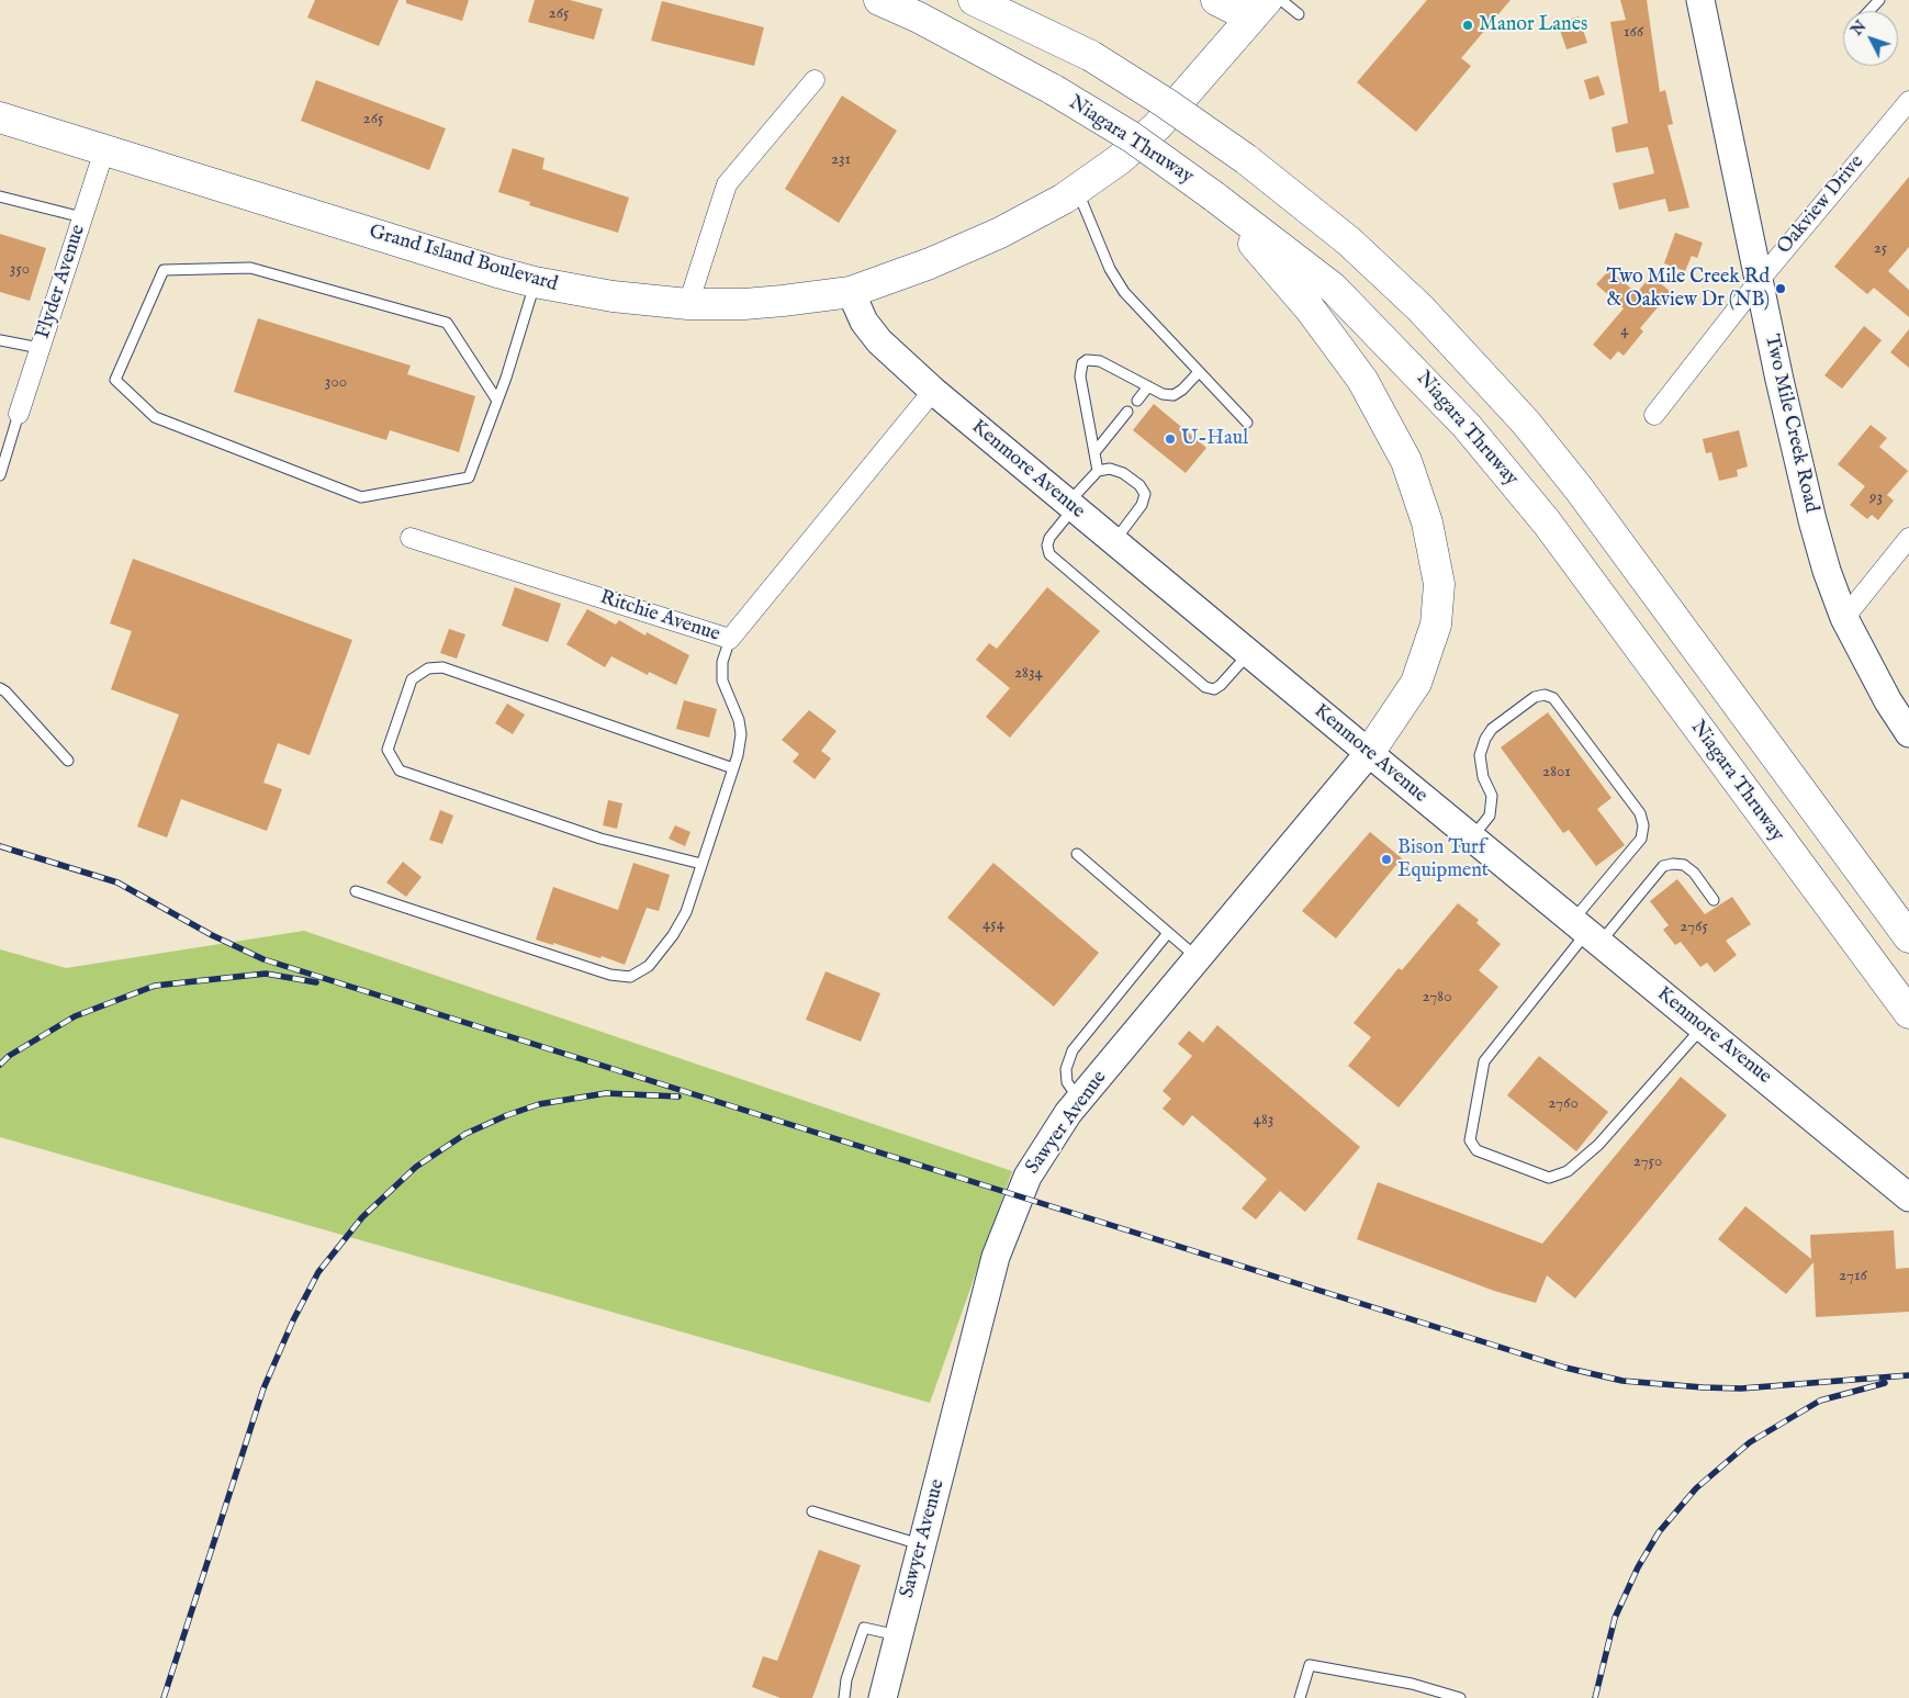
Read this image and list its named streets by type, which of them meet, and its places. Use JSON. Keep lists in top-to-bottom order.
{
  "streets": {
    "main road": ["Niagara Thruway", "Grand Island Boulevard"],
    "street": [
      "Oakview Drive",
      "Flyder Avenue",
      "Two Mile Creek Road",
      "Kenmore Avenue",
      "Ritchie Avenue",
      "Sawyer Avenue"
    ]
  },
  "crossings": [
    ["Oakview Drive", "Two Mile Creek Road"],
    ["Grand Island Boulevard", "Flyder Avenue"],
    ["Grand Island Boulevard", "Kenmore Avenue"],
    ["Kenmore Avenue", "Ritchie Avenue"],
    ["Kenmore Avenue", "Sawyer Avenue"]
  ],
  "places": [
    "Manor Lanes",
    "Two Mile Creek Rd & Oakview Dr (NB)",
    "U-Haul",
    "Bison Turf Equipment"
  ],
  "house_numbers": [
    "265",
    "166",
    "265",
    "231",
    "25",
    "350",
    "4",
    "300",
    "93",
    "2834",
    "2801",
    "454",
    "2765",
    "2780",
    "2760",
    "483",
    "2750",
    "2716"
  ],
  "north": "top left"
}
